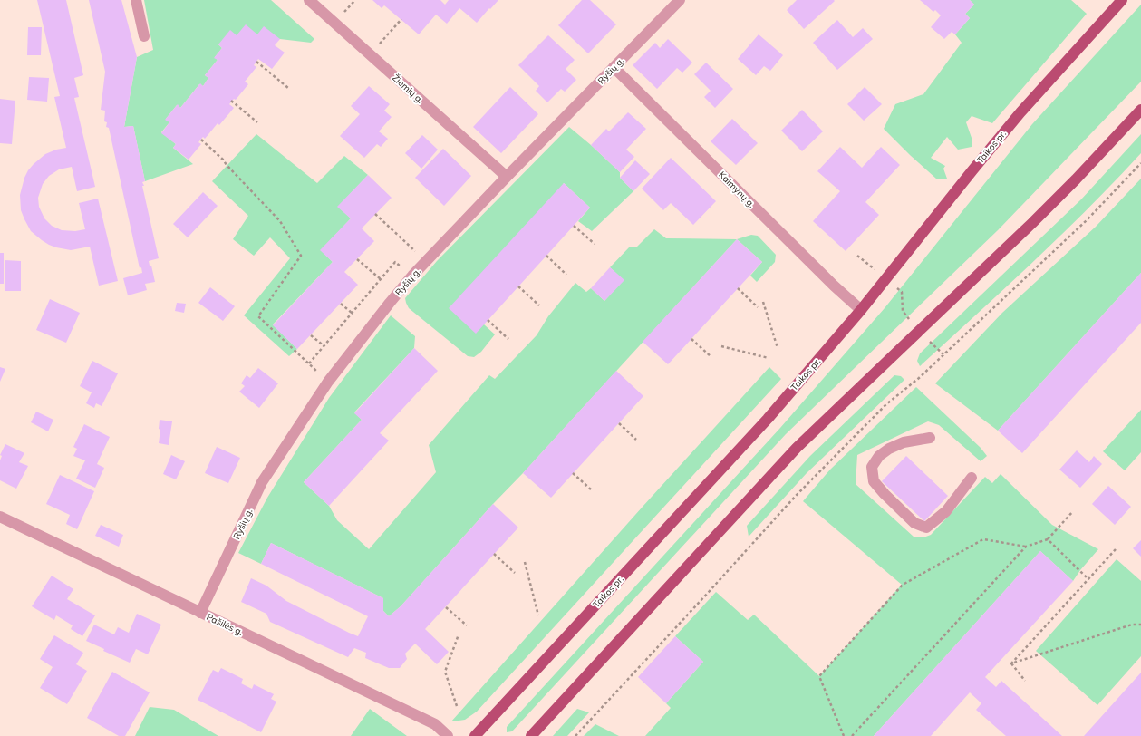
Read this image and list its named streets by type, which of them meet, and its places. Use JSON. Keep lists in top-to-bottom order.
{
  "streets": {
    "main road": ["Taikos pr."],
    "street": [
      "Ryšių g.",
      "Žiemių g.",
      "Kaimynų g.",
      "Pašilės g."
    ]
  },
  "crossings": [
    ["Ryšių g.", "Žiemių g."],
    ["Ryšių g.", "Kaimynų g."],
    ["Ryšių g.", "Pašilės g."],
    ["Taikos pr.", "Kaimynų g."]
  ]
}
